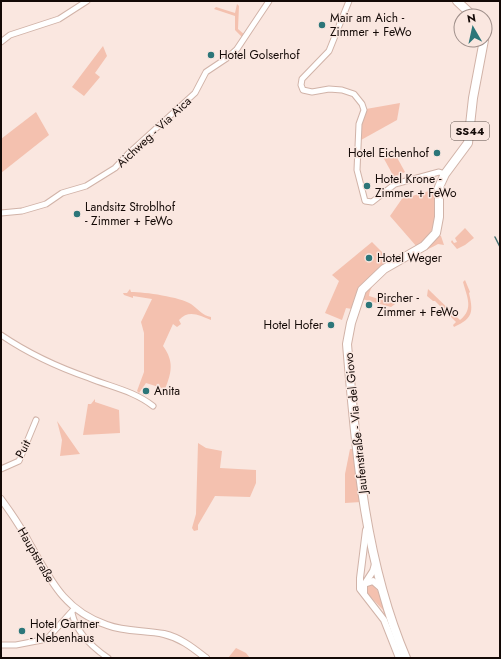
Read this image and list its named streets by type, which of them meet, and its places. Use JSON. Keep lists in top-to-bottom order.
{
  "streets": {
    "main road": ["SS44", "Jaufenstraße - Via del Giovo"],
    "street": ["Aichweg - Via Aica", "Puit", "Hauptstraße"]
  },
  "places": [
    "Mair am Aich - Zimmer + FeWo",
    "Hotel Golserhof",
    "Hotel Eichenhof",
    "Hotel Krone - Zimmer + FeWo",
    "Landsitz Stroblhof - Zimmer + FeWo",
    "Hotel Weger",
    "Pircher - Zimmer + FeWo",
    "Hotel Hofer",
    "Anita",
    "Hotel Gartner - Nebenhaus"
  ],
  "north": "top"
}
